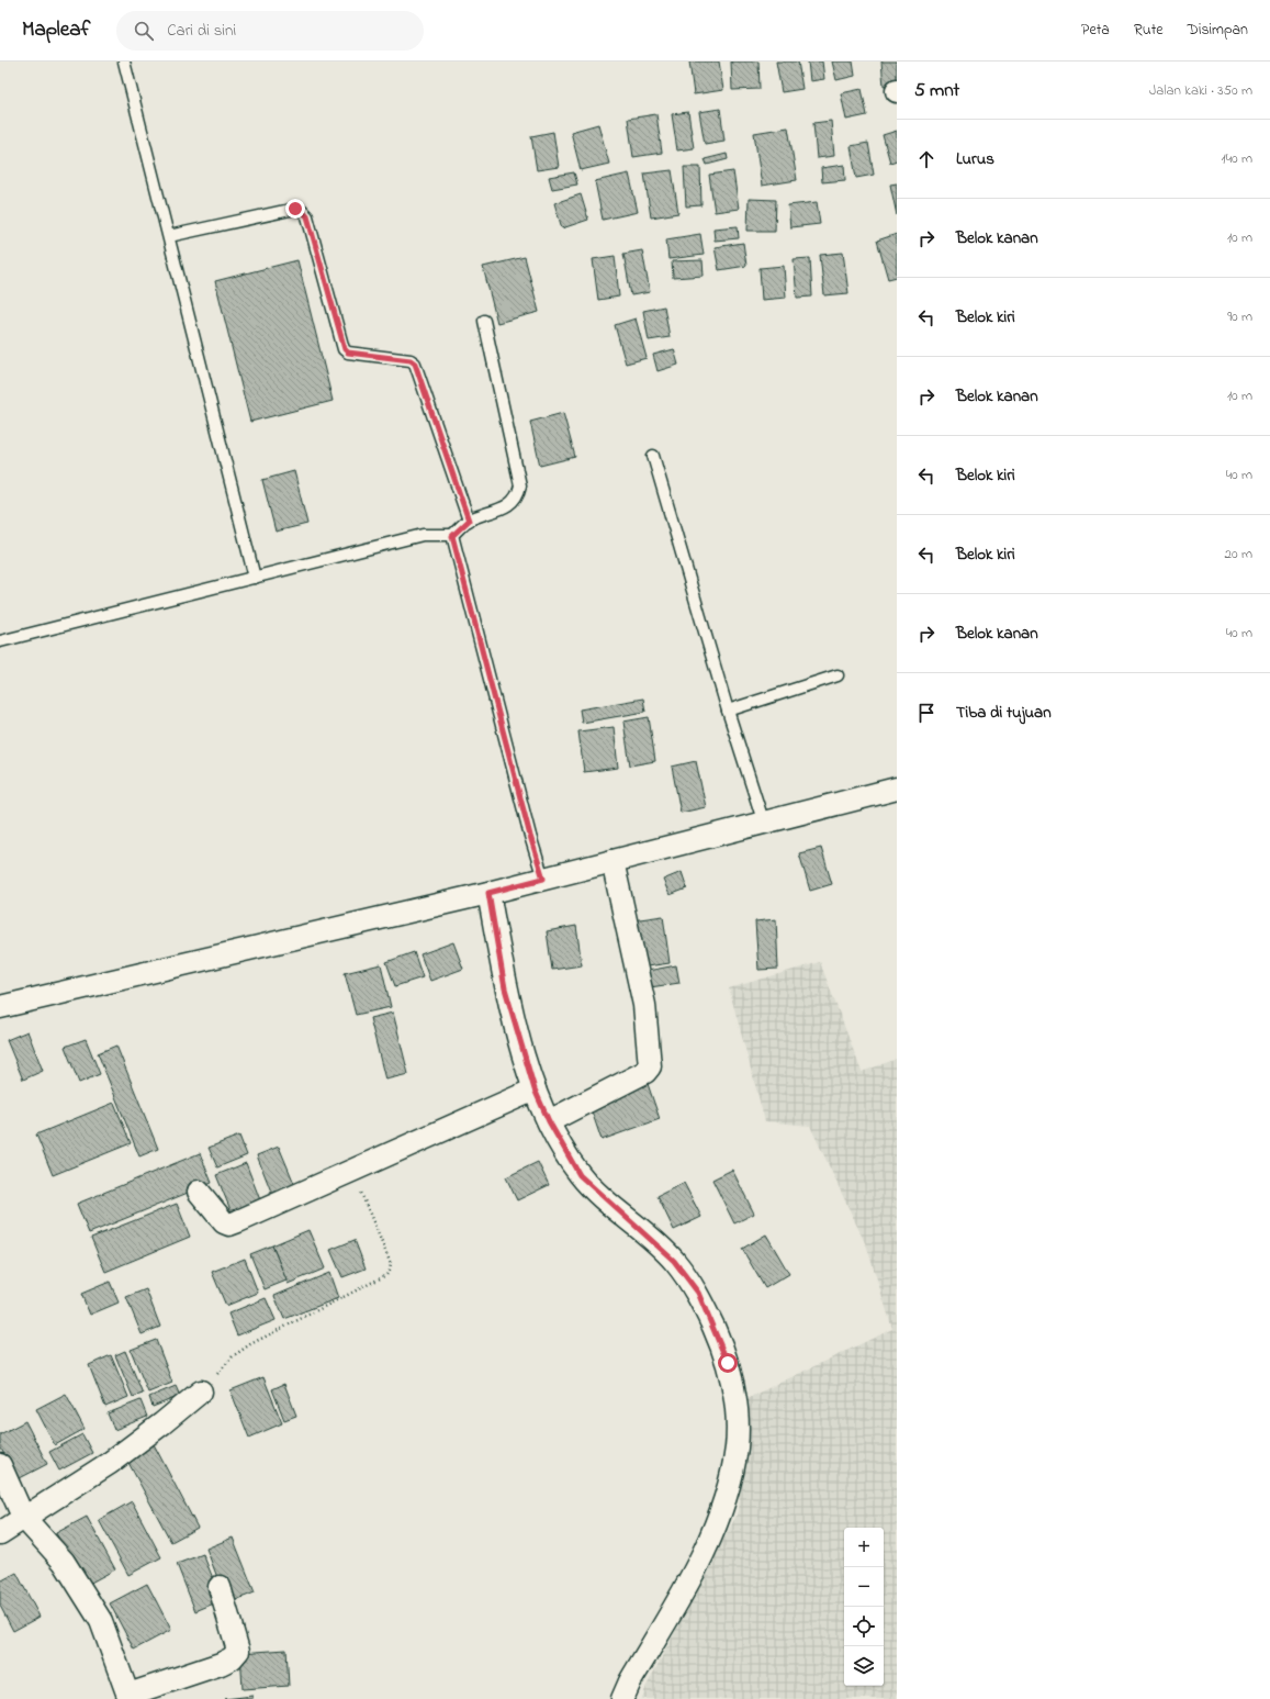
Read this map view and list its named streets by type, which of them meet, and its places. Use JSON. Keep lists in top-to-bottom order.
{
  "page": {
    "header": "Mapleaf",
    "search": "Cari di sini",
    "nav": ["Peta", "Rute", "Disimpan"],
    "heading": ["5 mnt", "Jalan kaki · 350 m"],
    "list": [
      ["Lurus", "140 m"],
      ["Belok kanan", "10 m"],
      ["Belok kiri", "90 m"],
      ["Belok kanan", "10 m"],
      ["Belok kiri", "40 m"],
      ["Belok kiri", "20 m"],
      ["Belok kanan", "40 m"],
      "Tiba di tujuan"
    ],
    "map_buttons": ["+", "−"]
  }
}
